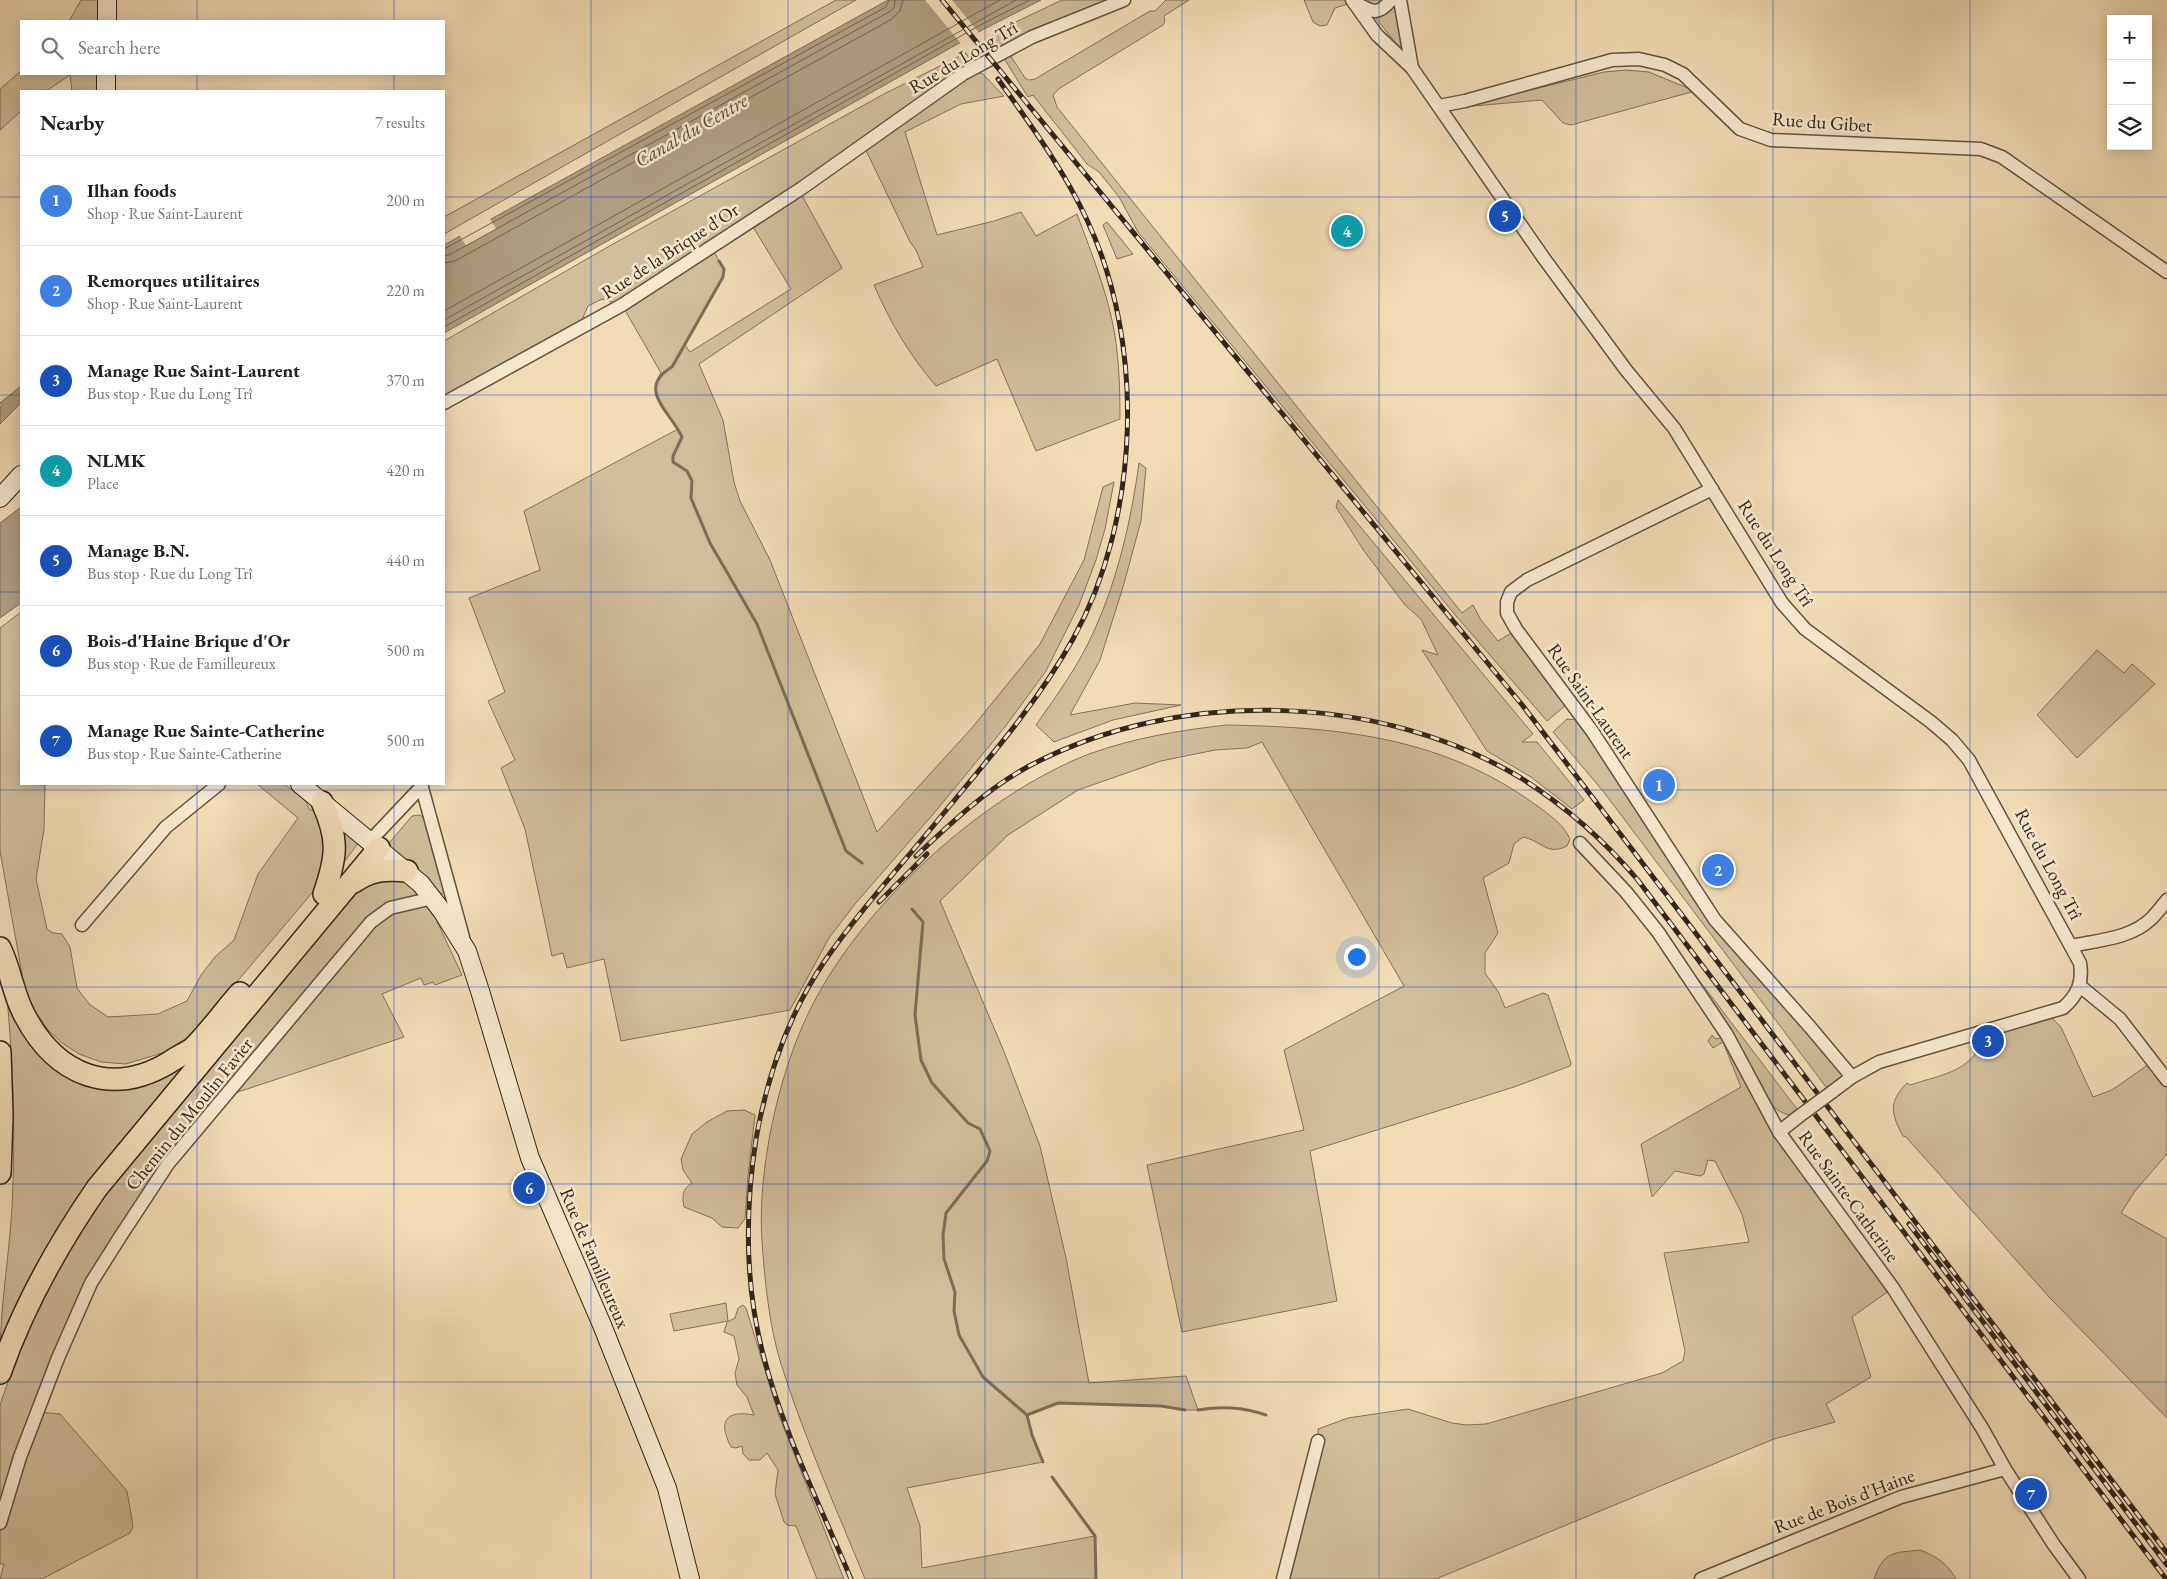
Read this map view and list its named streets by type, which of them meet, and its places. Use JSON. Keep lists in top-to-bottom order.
{
  "streets": {
    "street": [
      "Rue du Long Trî",
      "Rue du Gibet",
      "Rue de la Brique d'Or",
      "Rue Saint-Laurent",
      "Chemin du Moulin Favier",
      "Rue Sainte-Catherine",
      "Rue de Familleureux",
      "Rue de Bois d'Haine"
    ]
  },
  "crossings": [
    ["Rue du Long Trî", "Rue du Gibet"],
    ["Rue du Long Trî", "Rue de la Brique d'Or"],
    ["Rue du Long Trî", "Rue Saint-Laurent"],
    ["Chemin du Moulin Favier", "Rue de Familleureux"],
    ["Rue Sainte-Catherine", "Rue de Bois d'Haine"]
  ],
  "water": ["Canal du Centre"],
  "page": {
    "map_buttons": ["+", "−"],
    "search": "Search here",
    "heading": ["Nearby", "7 results"],
    "list": [
      {
        "mark": "1",
        "name": "Ilhan foods",
        "note": "Shop · Rue Saint-Laurent",
        "value": "200 m"
      },
      {
        "mark": "2",
        "name": "Remorques utilitaires",
        "note": "Shop · Rue Saint-Laurent",
        "value": "220 m"
      },
      {
        "mark": "3",
        "name": "Manage Rue Saint-Laurent",
        "note": "Bus stop · Rue du Long Trî",
        "value": "370 m"
      },
      {
        "mark": "4",
        "name": "NLMK",
        "note": "Place",
        "value": "420 m"
      },
      {
        "mark": "5",
        "name": "Manage B.N.",
        "note": "Bus stop · Rue du Long Trî",
        "value": "440 m"
      },
      {
        "mark": "6",
        "name": "Bois-d'Haine Brique d'Or",
        "note": "Bus stop · Rue de Familleureux",
        "value": "500 m"
      },
      {
        "mark": "7",
        "name": "Manage Rue Sainte-Catherine",
        "note": "Bus stop · Rue Sainte-Catherine",
        "value": "500 m"
      }
    ],
    "pins": [
      "5",
      "4",
      "1",
      "2",
      "3",
      "6",
      "7"
    ]
  }
}
